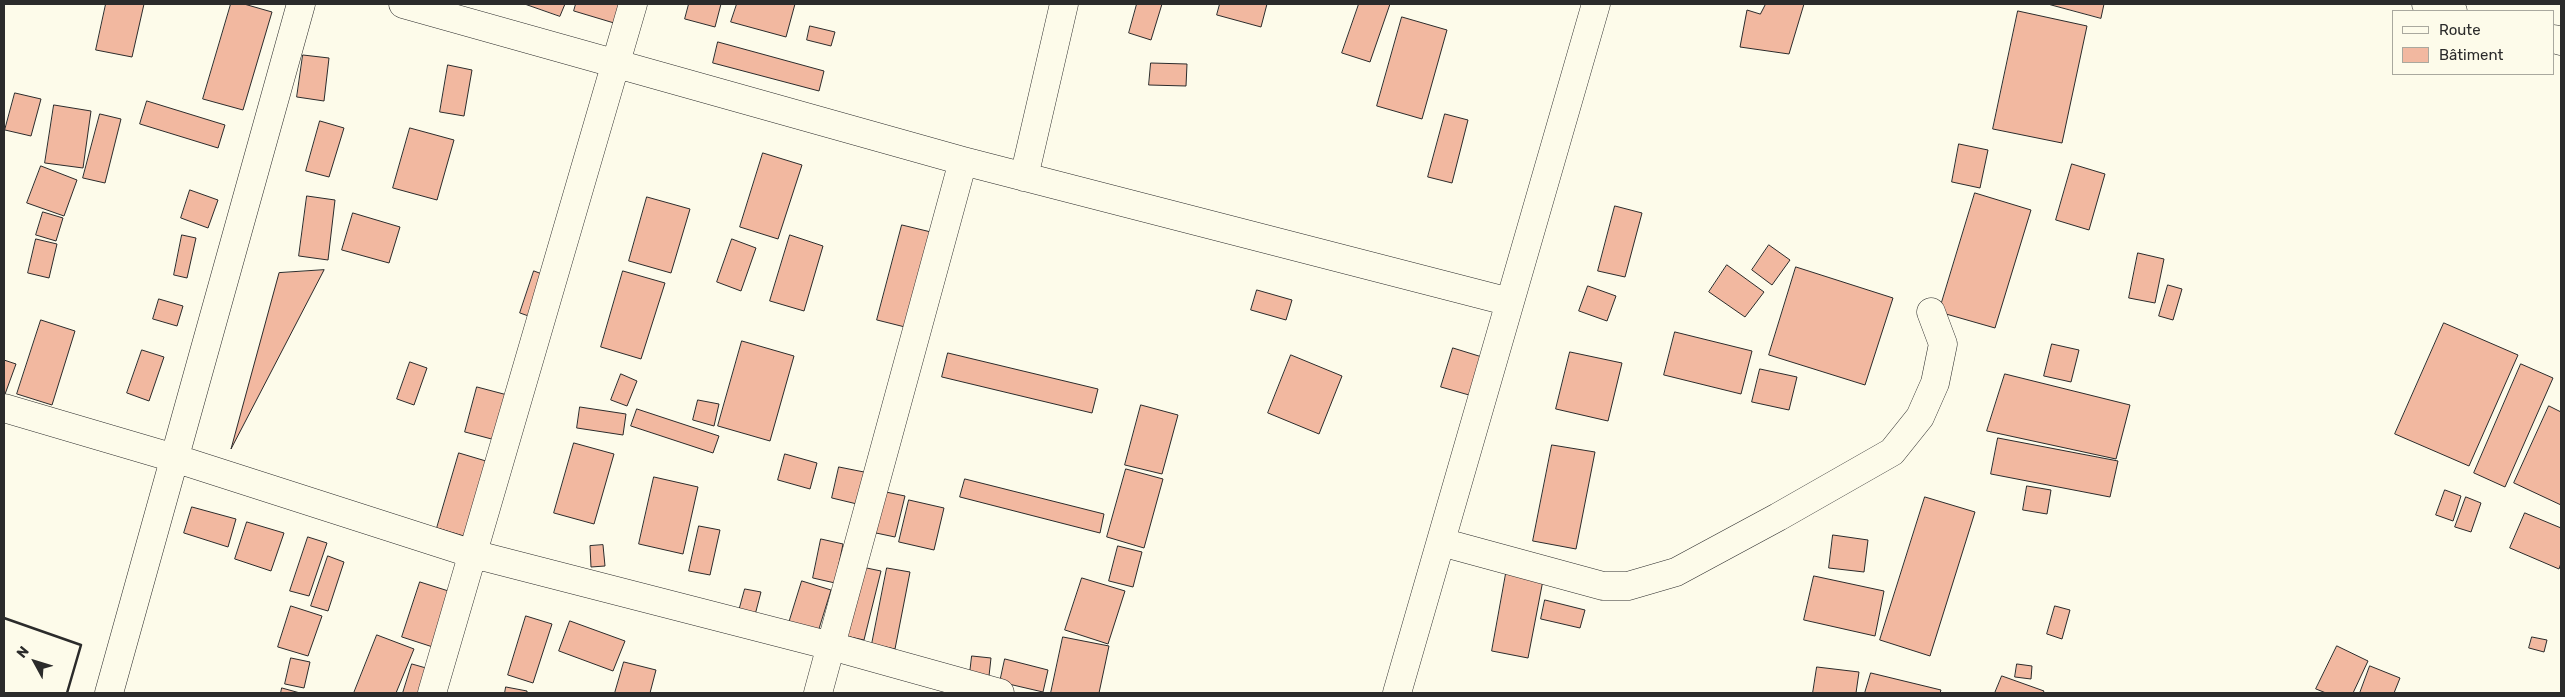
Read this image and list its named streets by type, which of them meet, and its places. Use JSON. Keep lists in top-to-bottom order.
{
  "legend": ["Route", "Bâtiment"],
  "north": "top left"
}
